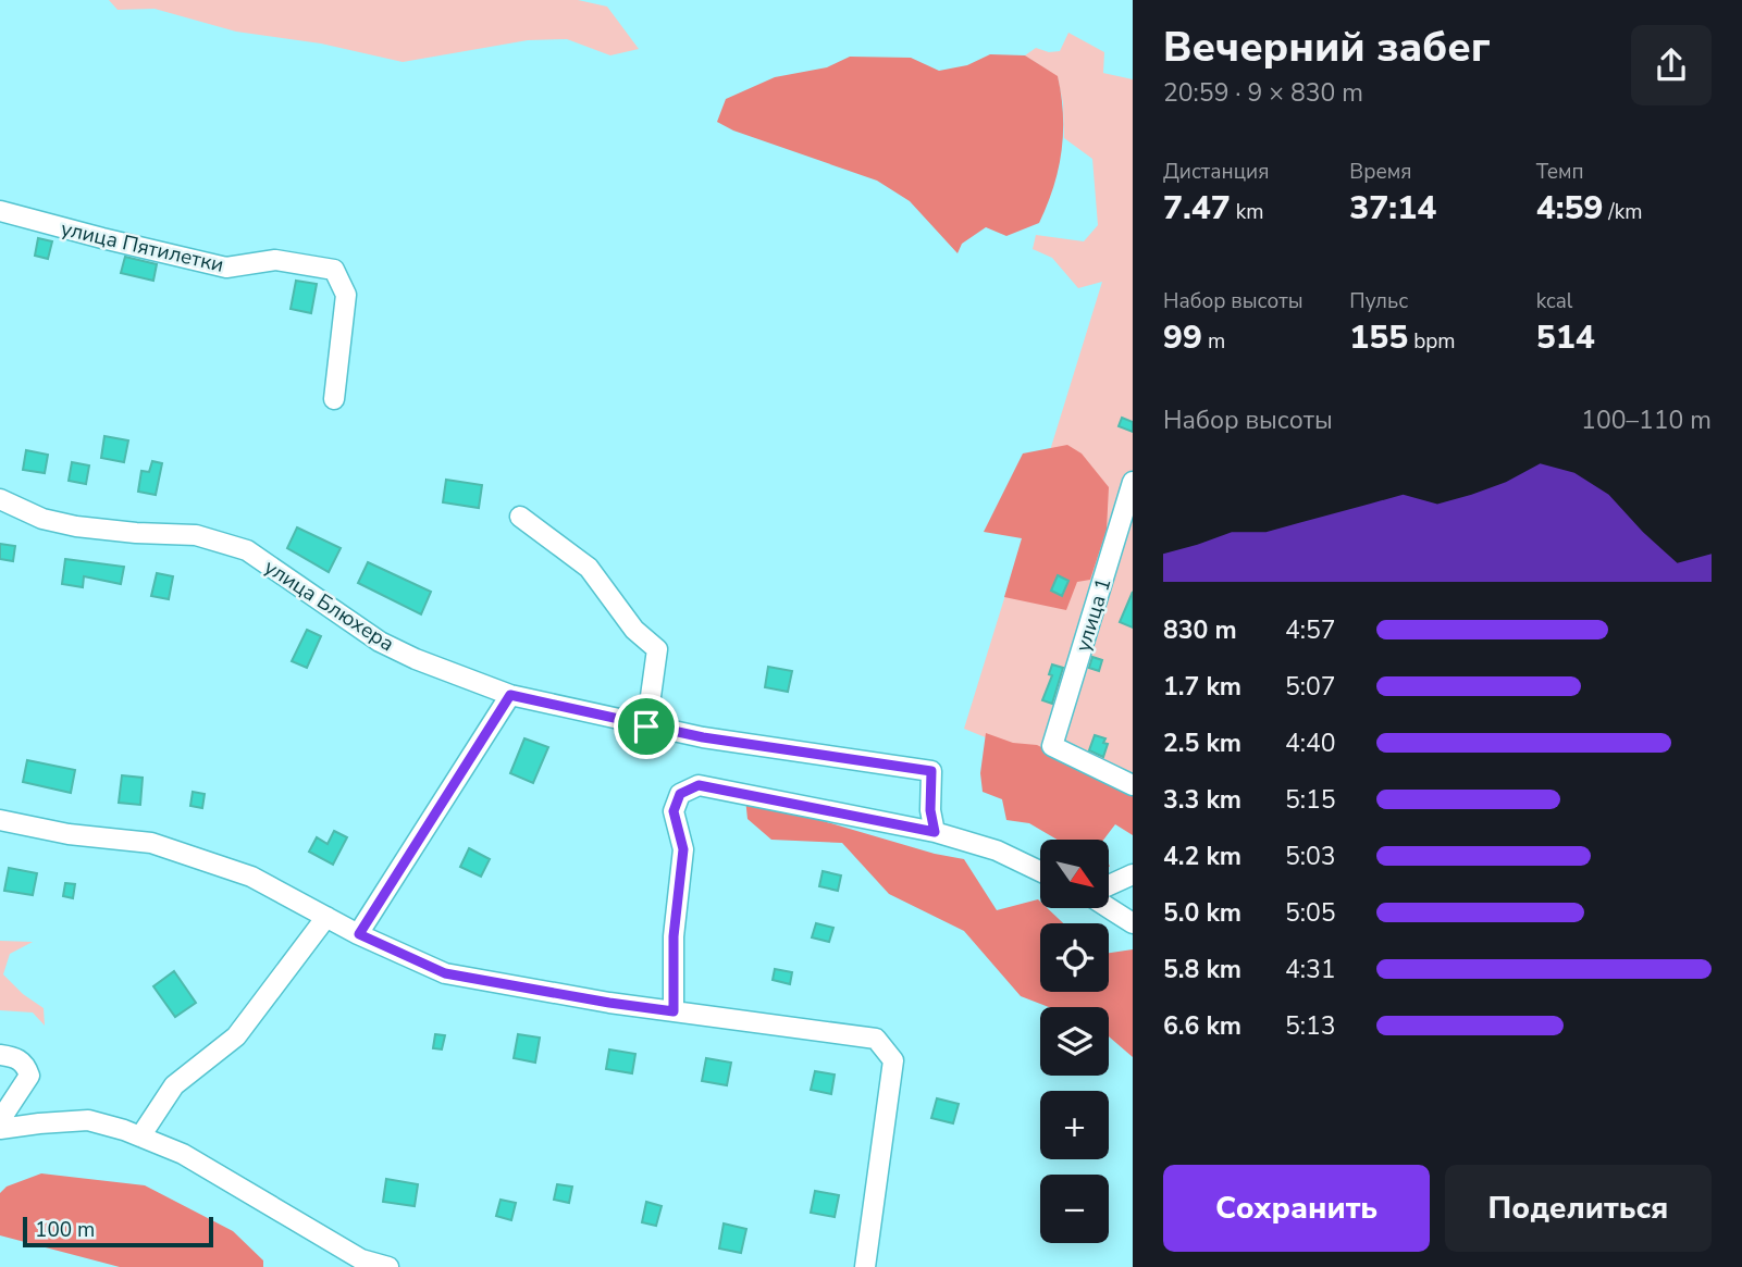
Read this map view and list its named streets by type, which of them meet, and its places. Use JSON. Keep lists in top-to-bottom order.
{
  "streets": {
    "street": ["улица Пятилетки", "улица Блюхера", "улица 1"]
  },
  "scale_bar": "100 m",
  "north": "bottom right",
  "page": {
    "heading": ["Вечерний забег", "20:59 · 9 × 830 m"],
    "stats": [
      ["Дистанция", "7.47 km"],
      ["Время", "37:14"],
      ["Темп", "4:59 /km"],
      ["Набор высоты", "99 m"],
      ["Пульс", "155 bpm"],
      ["kcal", "514"]
    ],
    "chart": ["Набор высоты", "100–110 m"],
    "list": [
      {
        "name": "830 m",
        "note": "4:57"
      },
      {
        "name": "1.7 km",
        "note": "5:07"
      },
      {
        "name": "2.5 km",
        "note": "4:40"
      },
      {
        "name": "3.3 km",
        "note": "5:15"
      },
      {
        "name": "4.2 km",
        "note": "5:03"
      },
      {
        "name": "5.0 km",
        "note": "5:05"
      },
      {
        "name": "5.8 km",
        "note": "4:31"
      },
      {
        "name": "6.6 km",
        "note": "5:13"
      }
    ],
    "map_buttons": ["+", "−"],
    "buttons": ["Сохранить", "Поделиться"],
    "scale": "100 m"
  }
}
